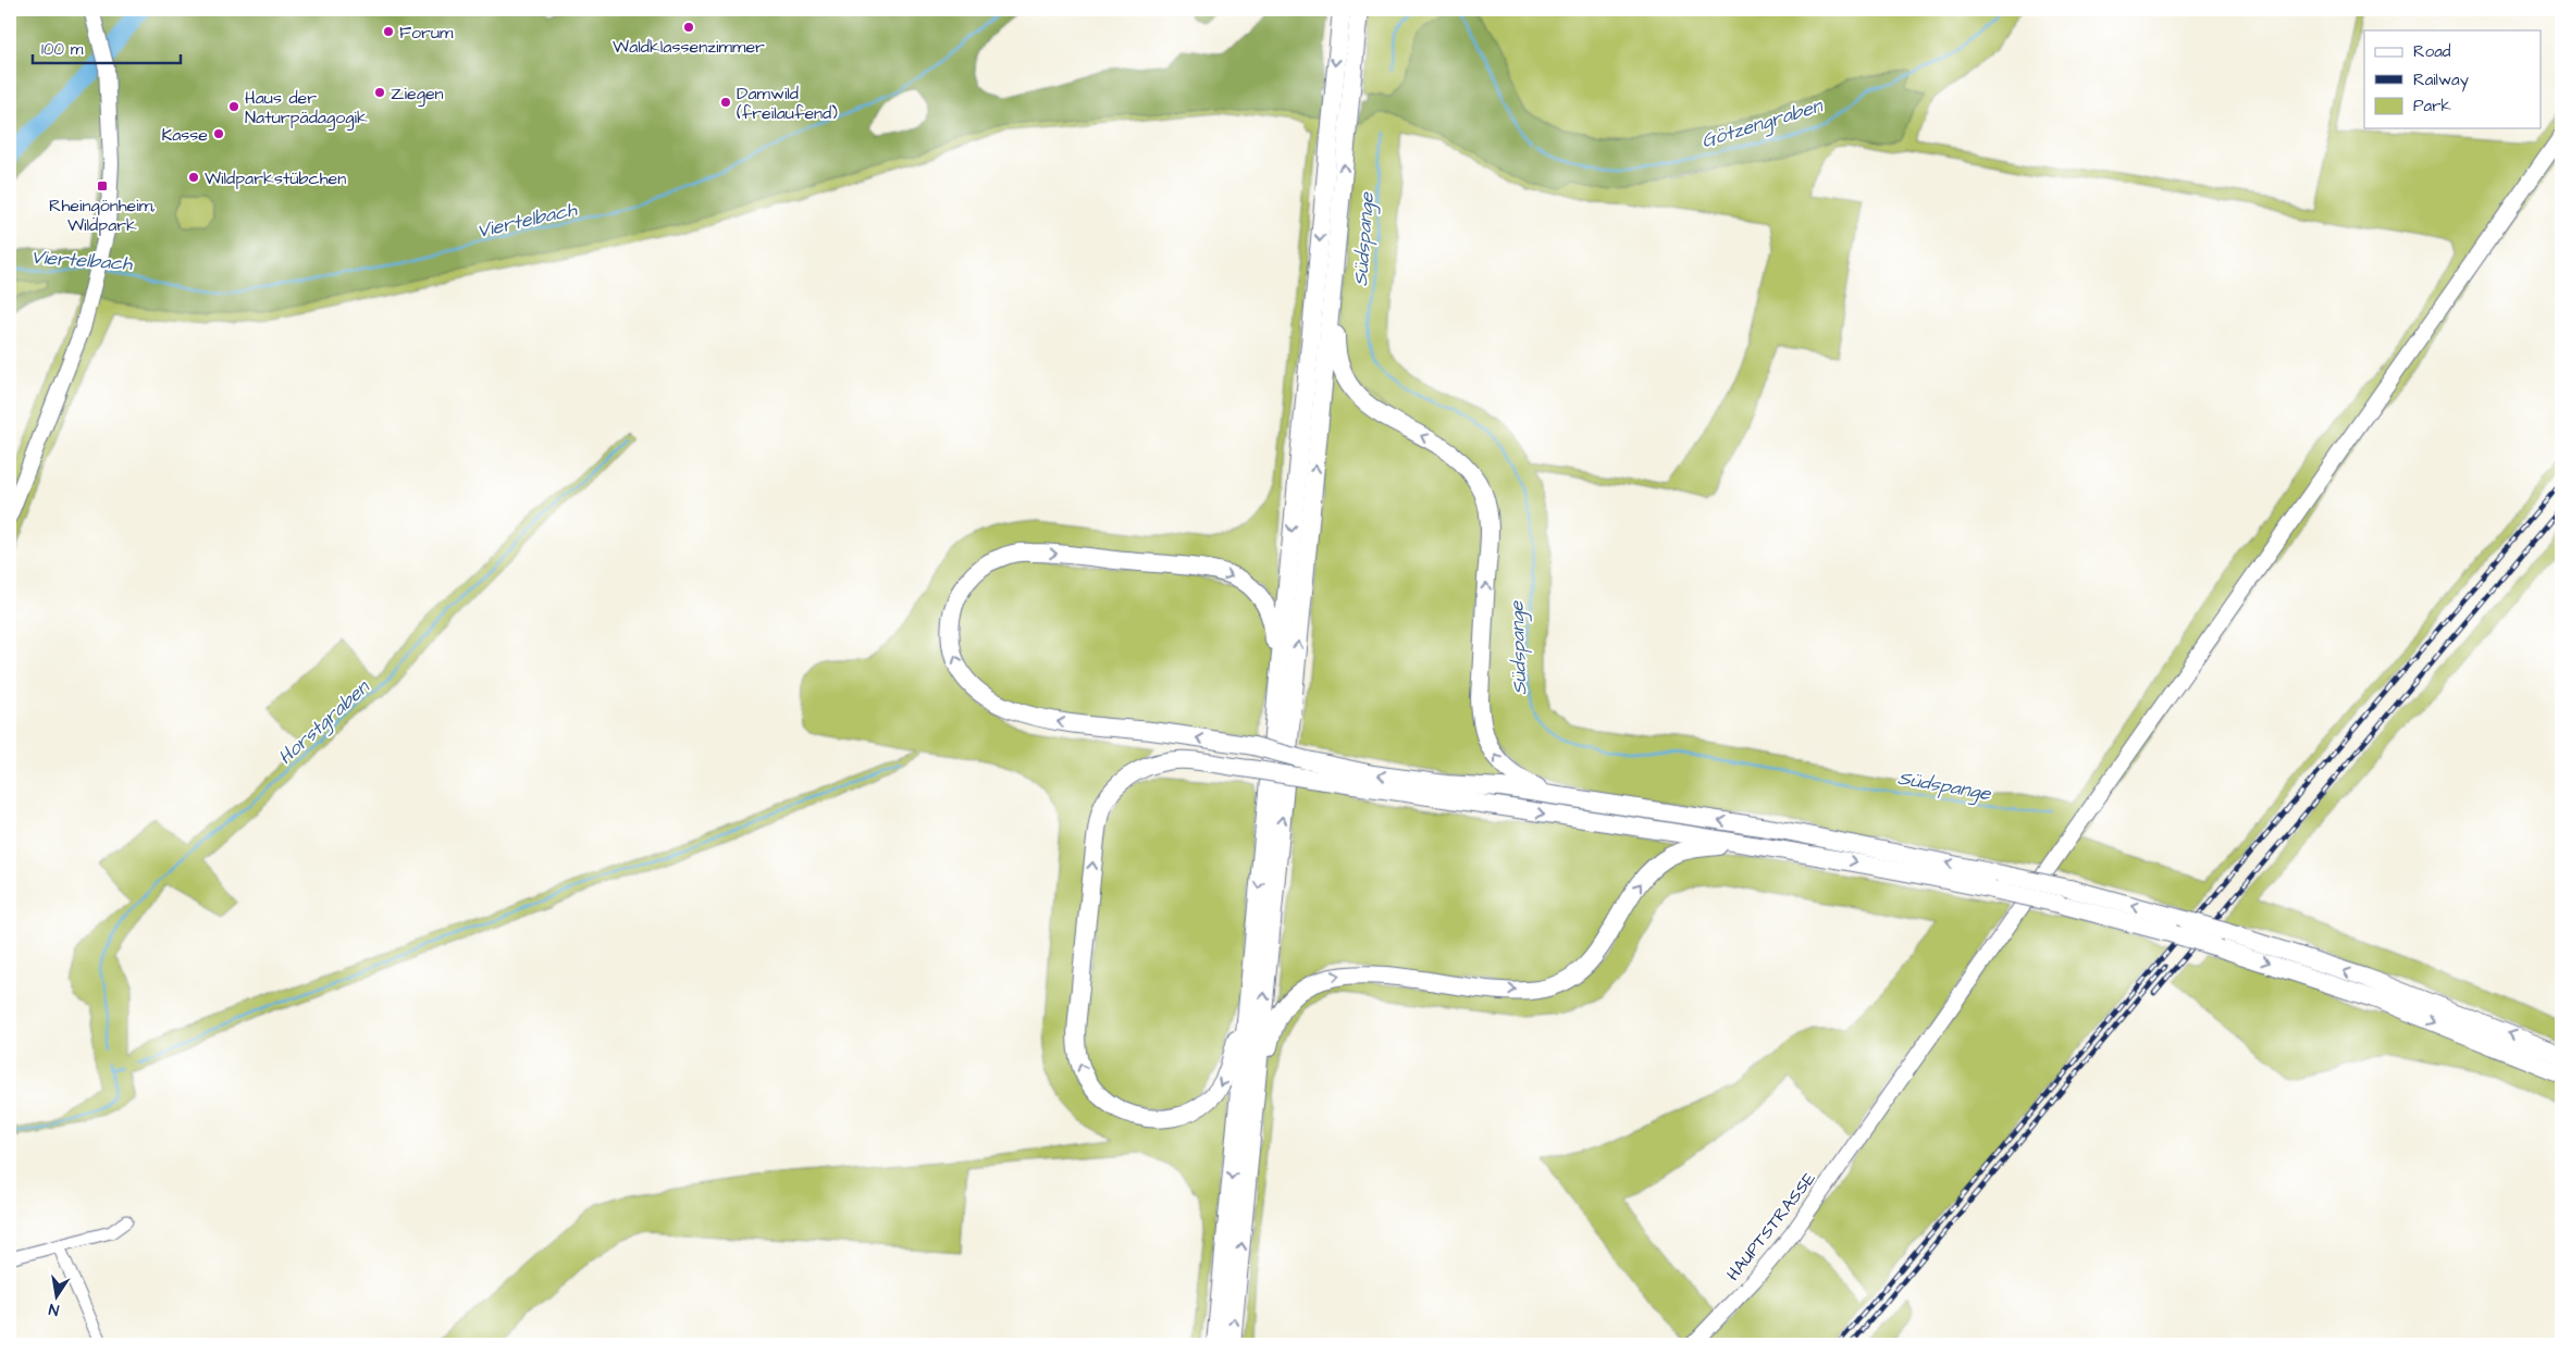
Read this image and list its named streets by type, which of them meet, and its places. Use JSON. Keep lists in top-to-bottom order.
{
  "streets": {
    "main road": ["HAUPTSTRASSE"]
  },
  "water": [
    "Götzengraben",
    "Viertelbach",
    "Südspange",
    "Horstgraben"
  ],
  "places": {
    "other": [
      "Waldklassenzimmer",
      "Forum",
      "Ziegen",
      "Damwild (freilaufend)",
      "Haus der Naturpädagogik",
      "Kasse",
      "Wildparkstübchen"
    ],
    "transit": ["Rheingönheim, Wildpark"]
  },
  "legend": ["Road", "Railway", "Park"],
  "scale_bar": "100 m",
  "north": "bottom"
}
